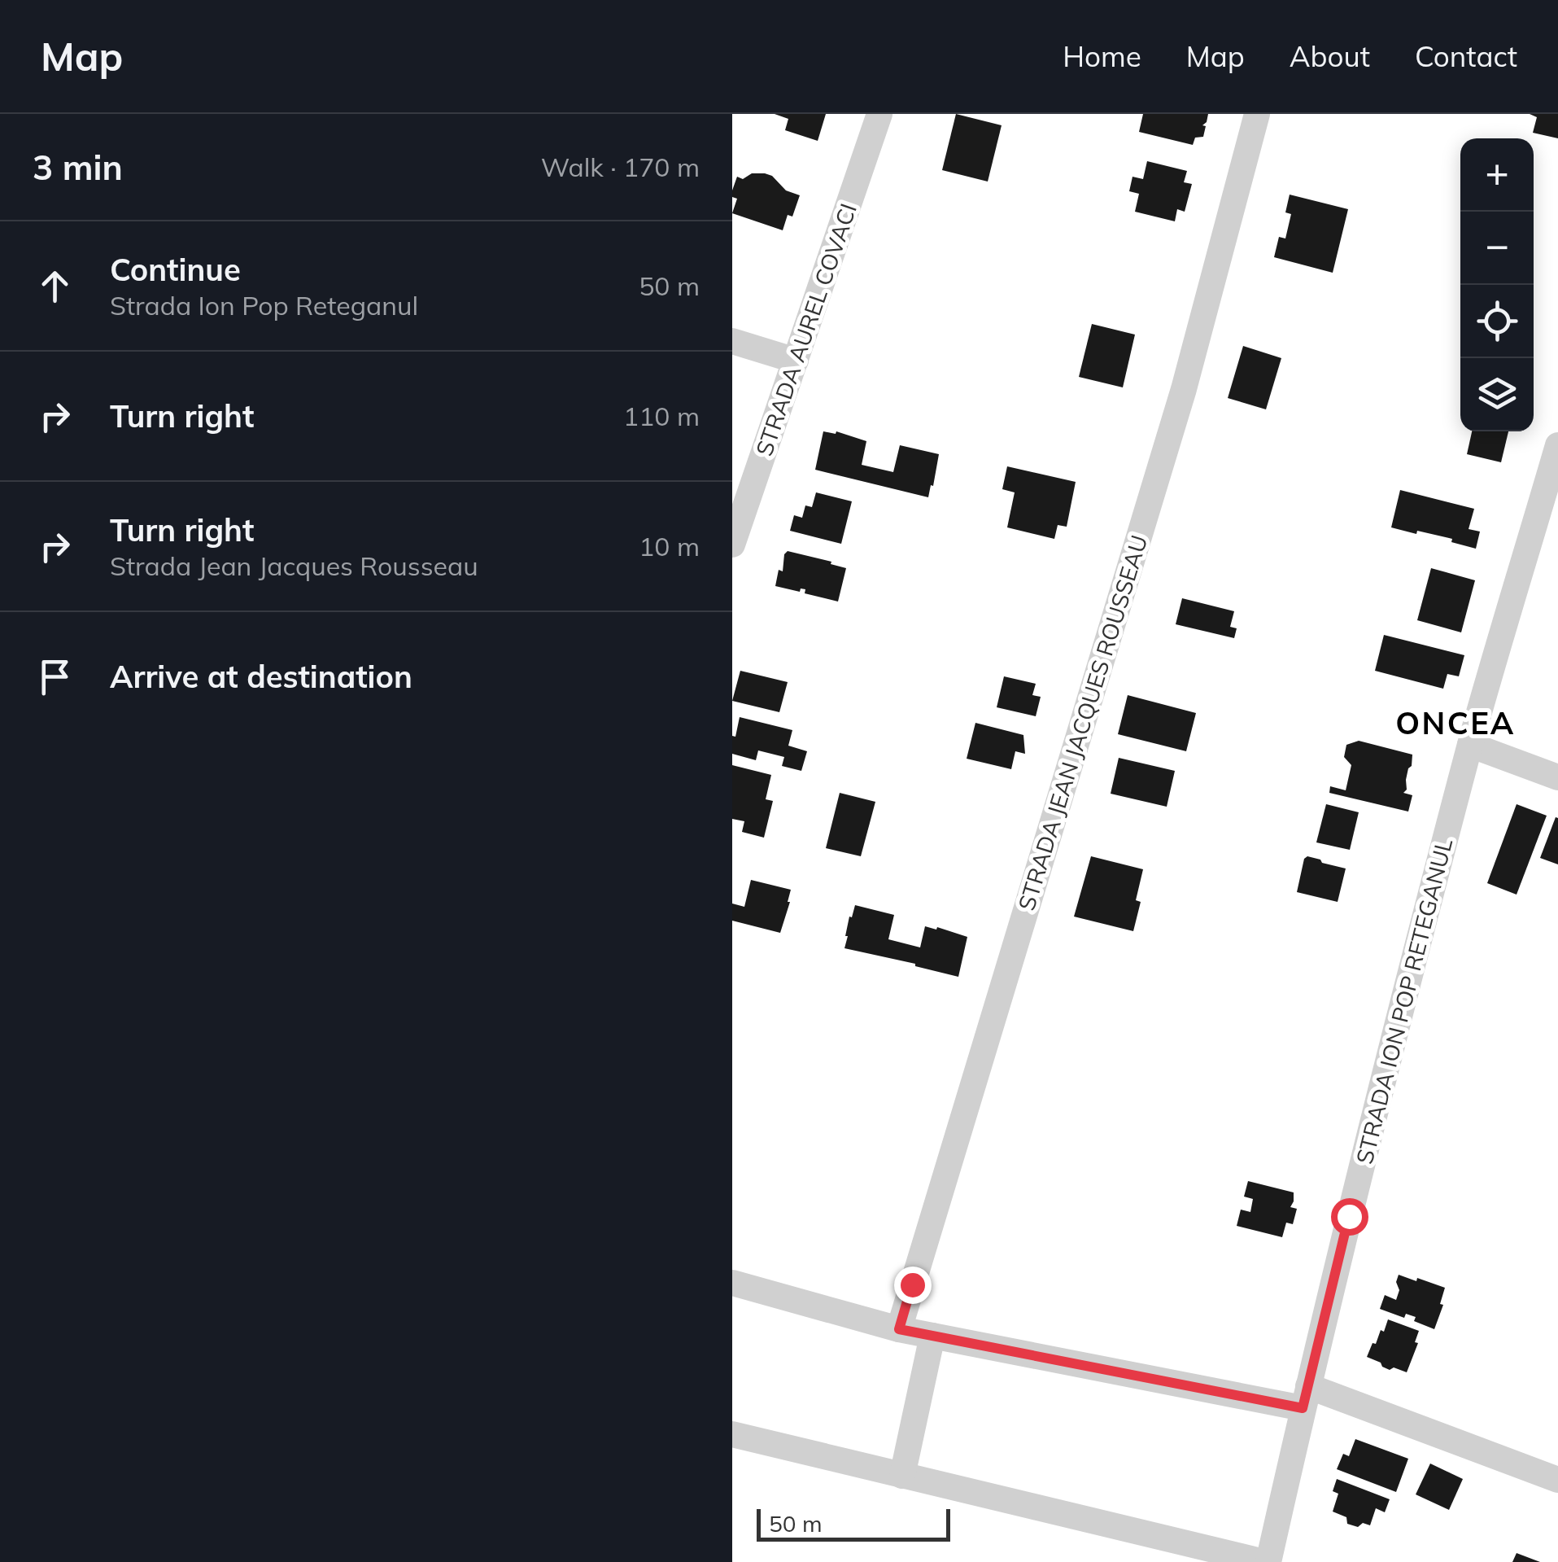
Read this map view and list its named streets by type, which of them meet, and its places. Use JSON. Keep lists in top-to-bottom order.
{
  "streets": {
    "street": ["STRADA AUREL COVACI", "STRADA JEAN JACQUES ROUSSEAU", "STRADA ION POP RETEGANUL"]
  },
  "districts": ["ONCEA"],
  "scale_bar": "50 m",
  "page": {
    "header": "Map",
    "nav": [
      "Home",
      "Map",
      "About",
      "Contact"
    ],
    "heading": ["3 min", "Walk · 170 m"],
    "map_buttons": ["+", "−"],
    "list": [
      ["Continue", "Strada Ion Pop Reteganul", "50 m"],
      ["Turn right", "110 m"],
      ["Turn right", "Strada Jean Jacques Rousseau", "10 m"],
      "Arrive at destination"
    ],
    "scale": "50 m"
  }
}
